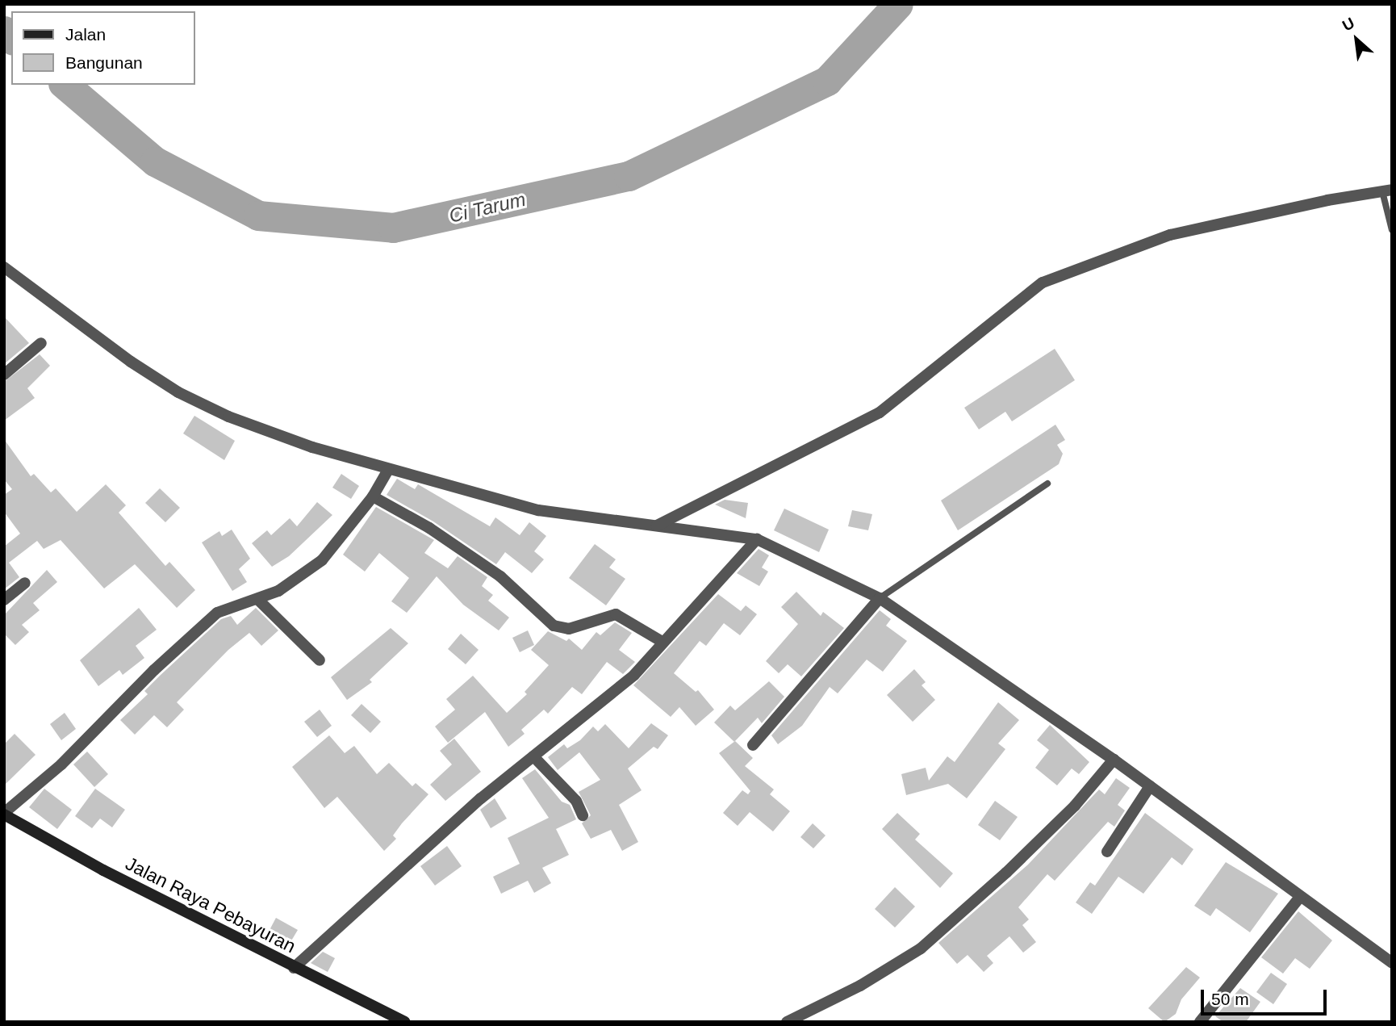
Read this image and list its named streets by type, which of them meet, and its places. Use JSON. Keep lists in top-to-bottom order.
{
  "streets": {
    "main road": ["Jalan Raya Pebayuran"]
  },
  "water": ["Ci Tarum"],
  "legend": ["Jalan", "Bangunan"],
  "scale_bar": "50 m",
  "north": "top left"
}
